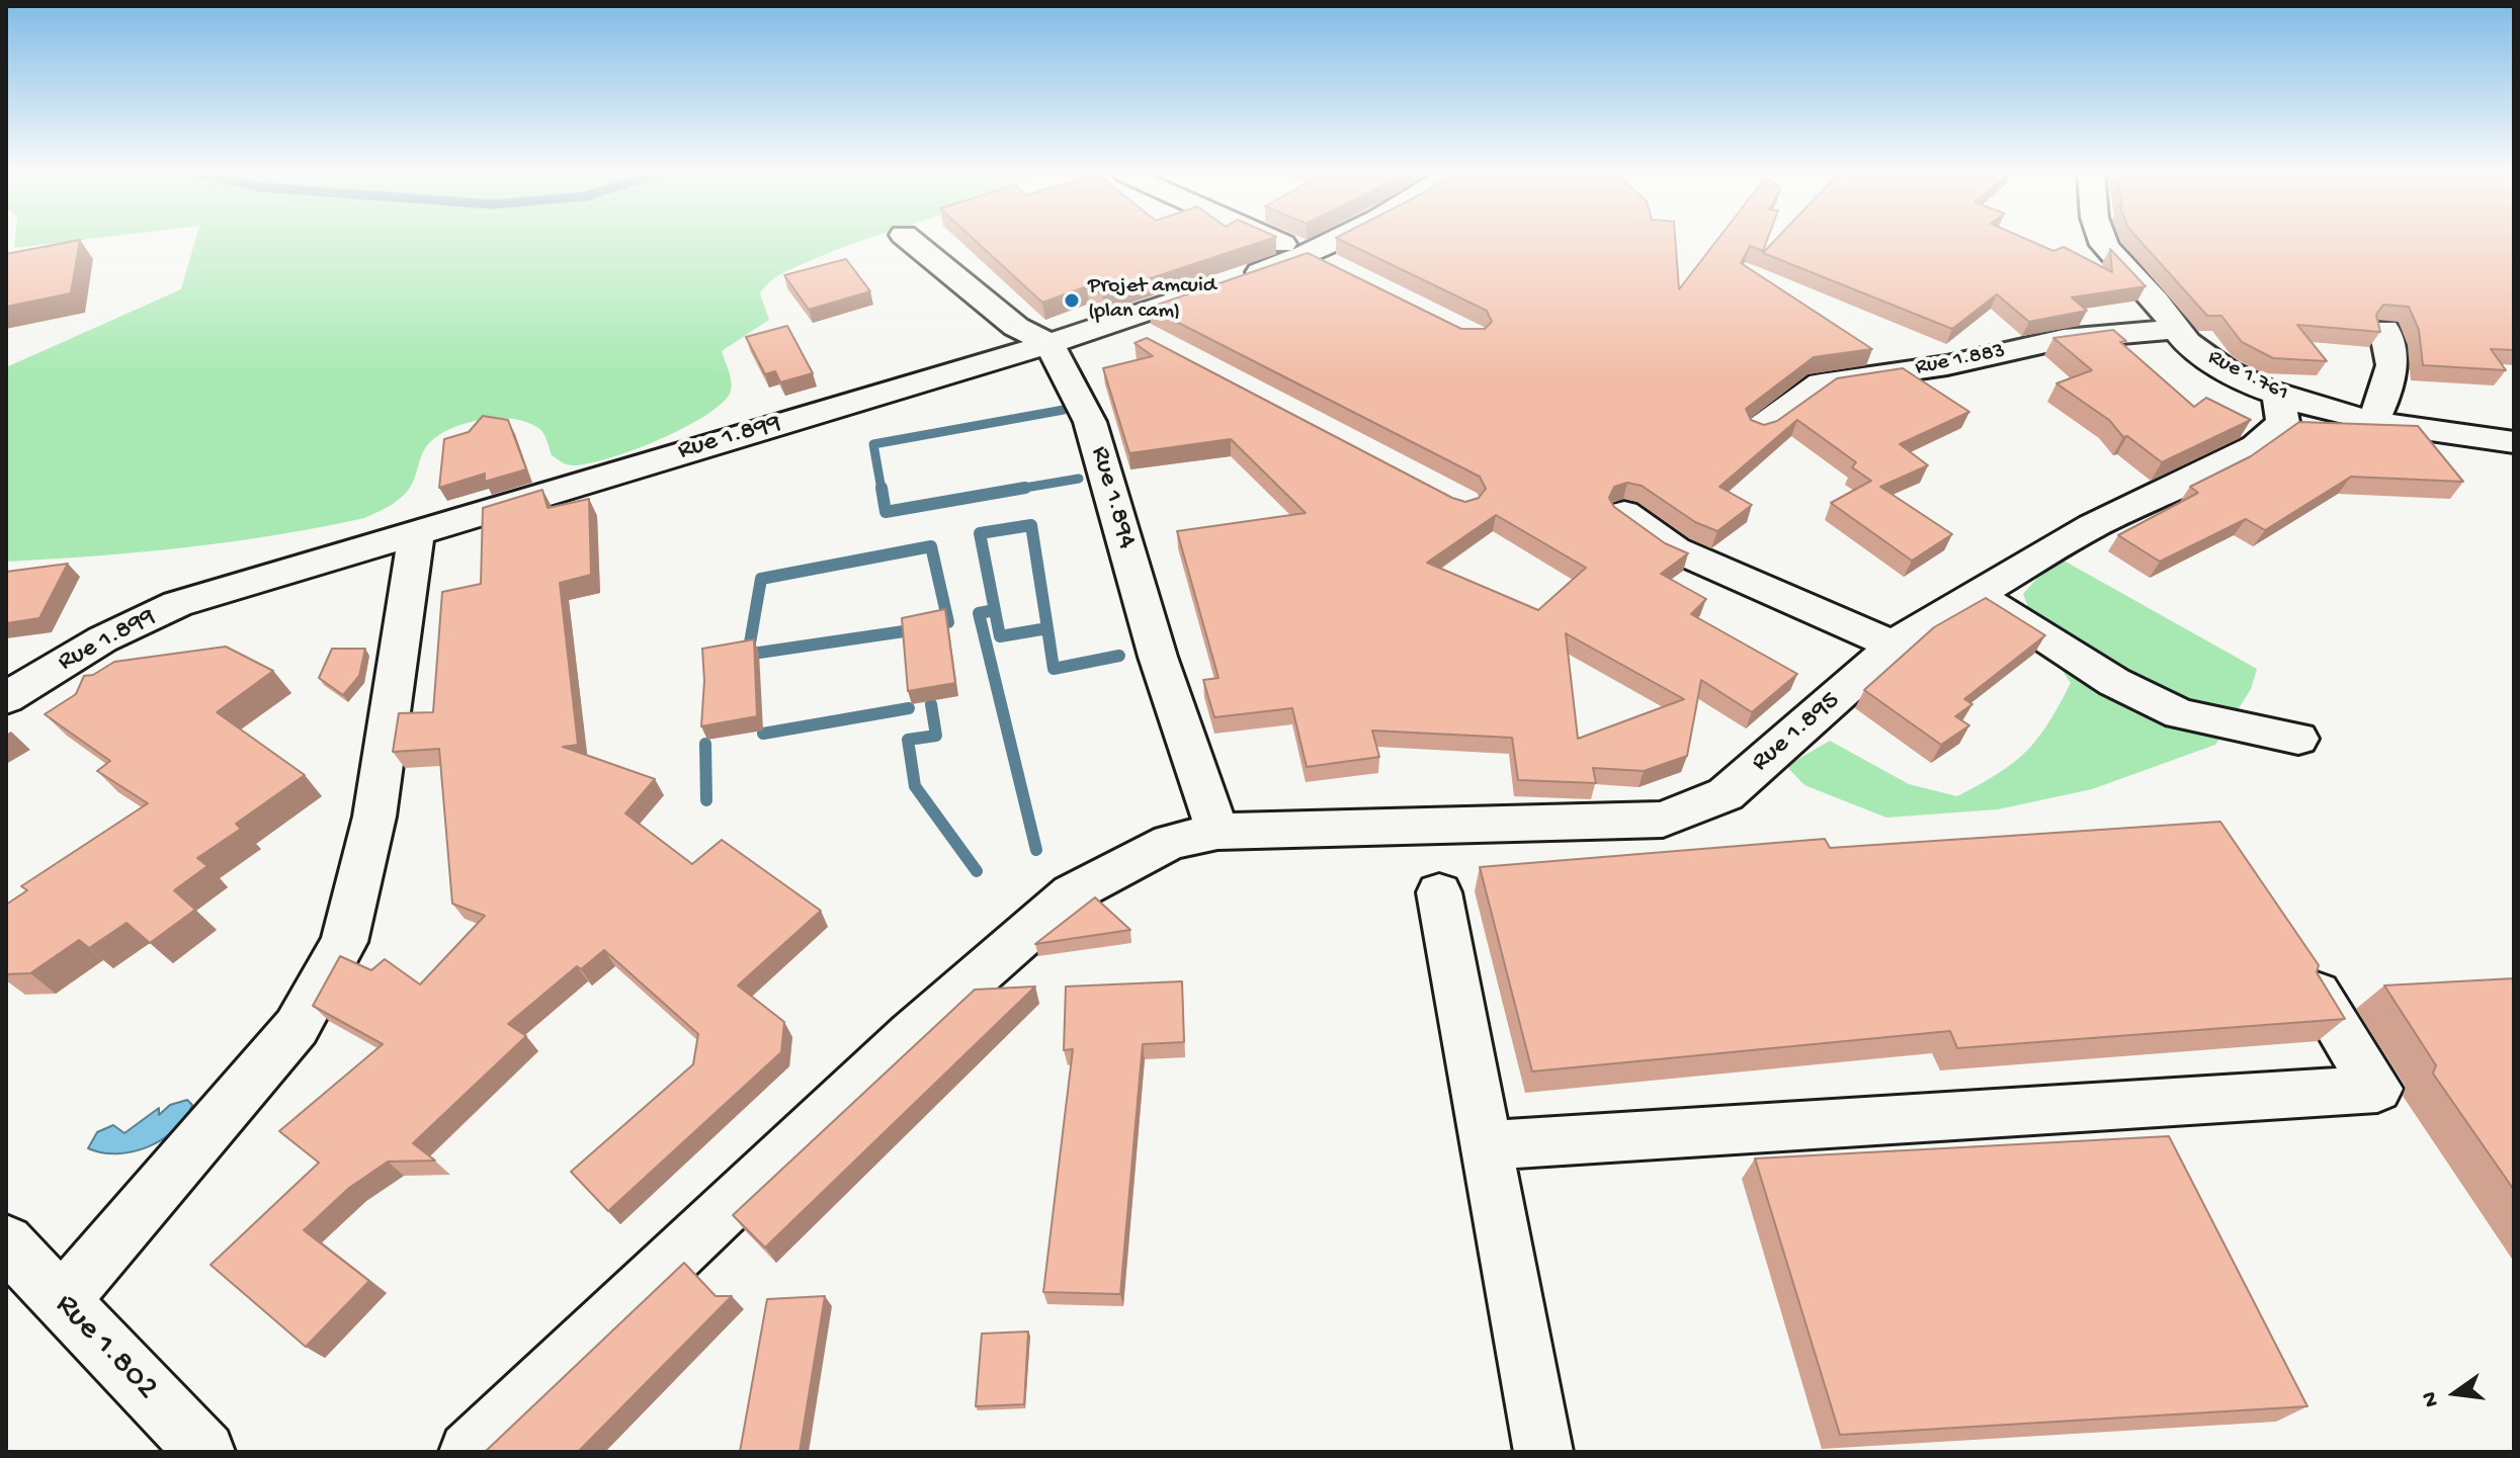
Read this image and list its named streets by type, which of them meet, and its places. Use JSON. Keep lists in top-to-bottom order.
{
  "streets": {
    "street": [
      "Rue 1.883",
      "Rue 1.761",
      "Rue 1.899",
      "Rue 1.894",
      "Rue 1.895",
      "Rue 1.802"
    ]
  },
  "crossings": [
    ["Rue 1.883", "Rue 1.761"],
    ["Rue 1.761", "Rue 1.895"],
    ["Rue 1.899", "Rue 1.894"],
    ["Rue 1.894", "Rue 1.895"]
  ],
  "places": ["Projet amcuid (plan cam)"],
  "north": "left"
}
